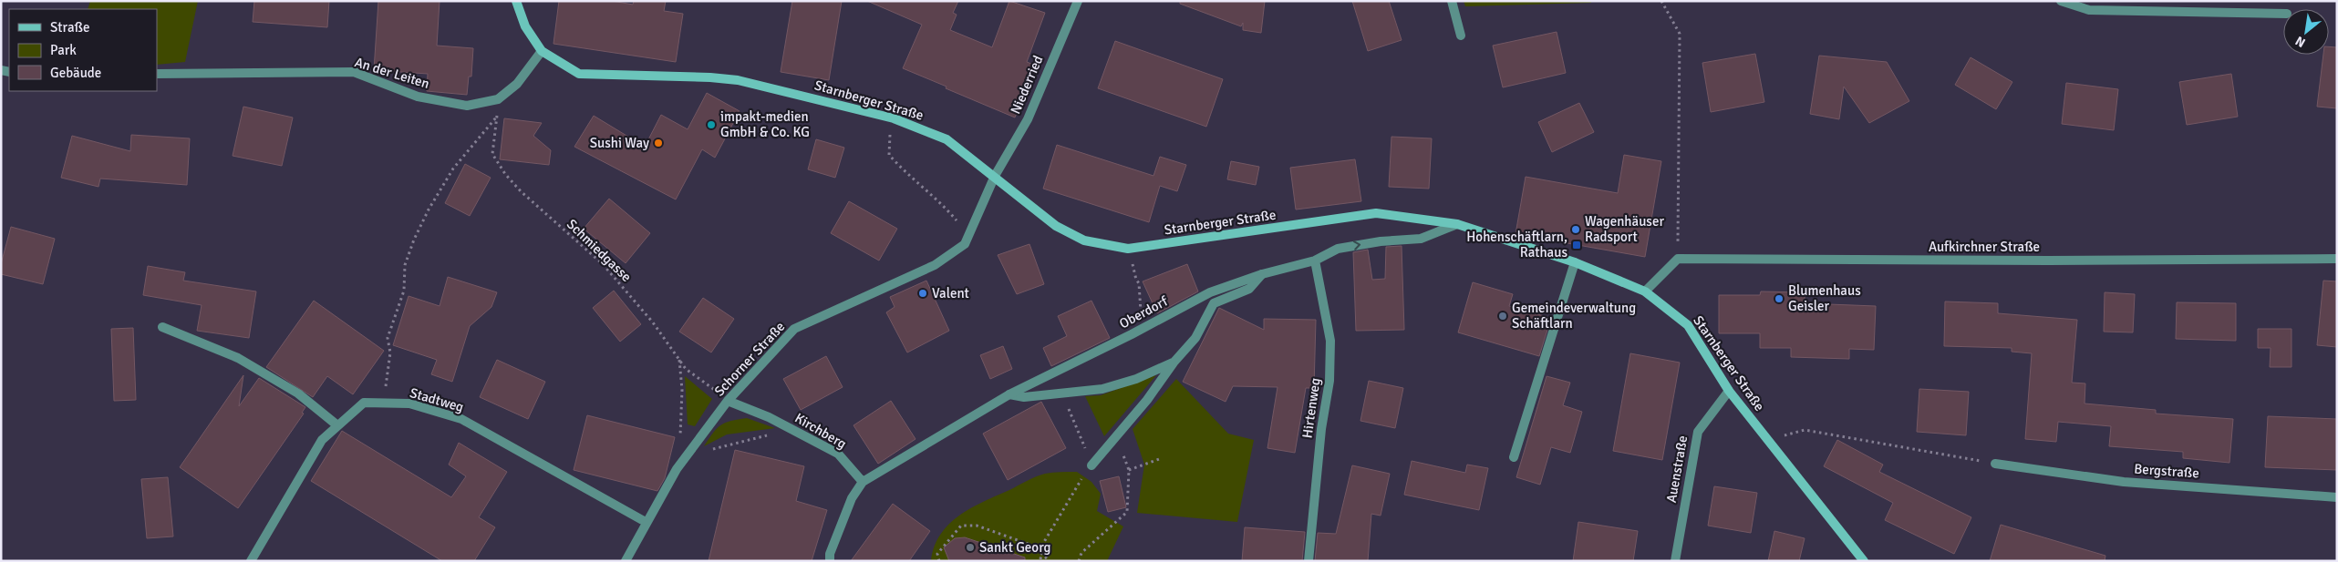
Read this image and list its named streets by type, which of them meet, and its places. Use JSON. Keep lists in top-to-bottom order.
{
  "streets": {
    "main road": ["Starnberger Straße"],
    "street": [
      "An der Leiten",
      "Niederried",
      "Aufkirchner Straße",
      "Oberdorf",
      "Schorner Straße",
      "Stadtweg",
      "Hirtenweg",
      "Kirchberg",
      "Auenstraße",
      "Bergstraße"
    ],
    "path": ["Schmiedgasse"]
  },
  "crossings": [
    ["An der Leiten", "Starnberger Straße"],
    ["An der Leiten", "Schmiedgasse"],
    ["Niederried", "Starnberger Straße"],
    ["Starnberger Straße", "Oberdorf"],
    ["Starnberger Straße", "Auenstraße"],
    ["Schmiedgasse", "Schorner Straße"],
    ["Schmiedgasse", "Kirchberg"],
    ["Oberdorf", "Hirtenweg"],
    ["Oberdorf", "Kirchberg"],
    ["Schorner Straße", "Stadtweg"],
    ["Schorner Straße", "Kirchberg"]
  ],
  "places": {
    "other": [
      "impakt-medien GmbH & Co. KG",
      "Sushi Way",
      "Wagenhäuser Radsport",
      "Valent",
      "Blumenhaus Geisler",
      "Gemeindeverwaltung Schäftlarn",
      "Sankt Georg"
    ],
    "transit": ["Hohenschäftlarn, Rathaus"]
  },
  "legend": ["Straße", "Park", "Gebäude"],
  "north": "bottom left"
}
